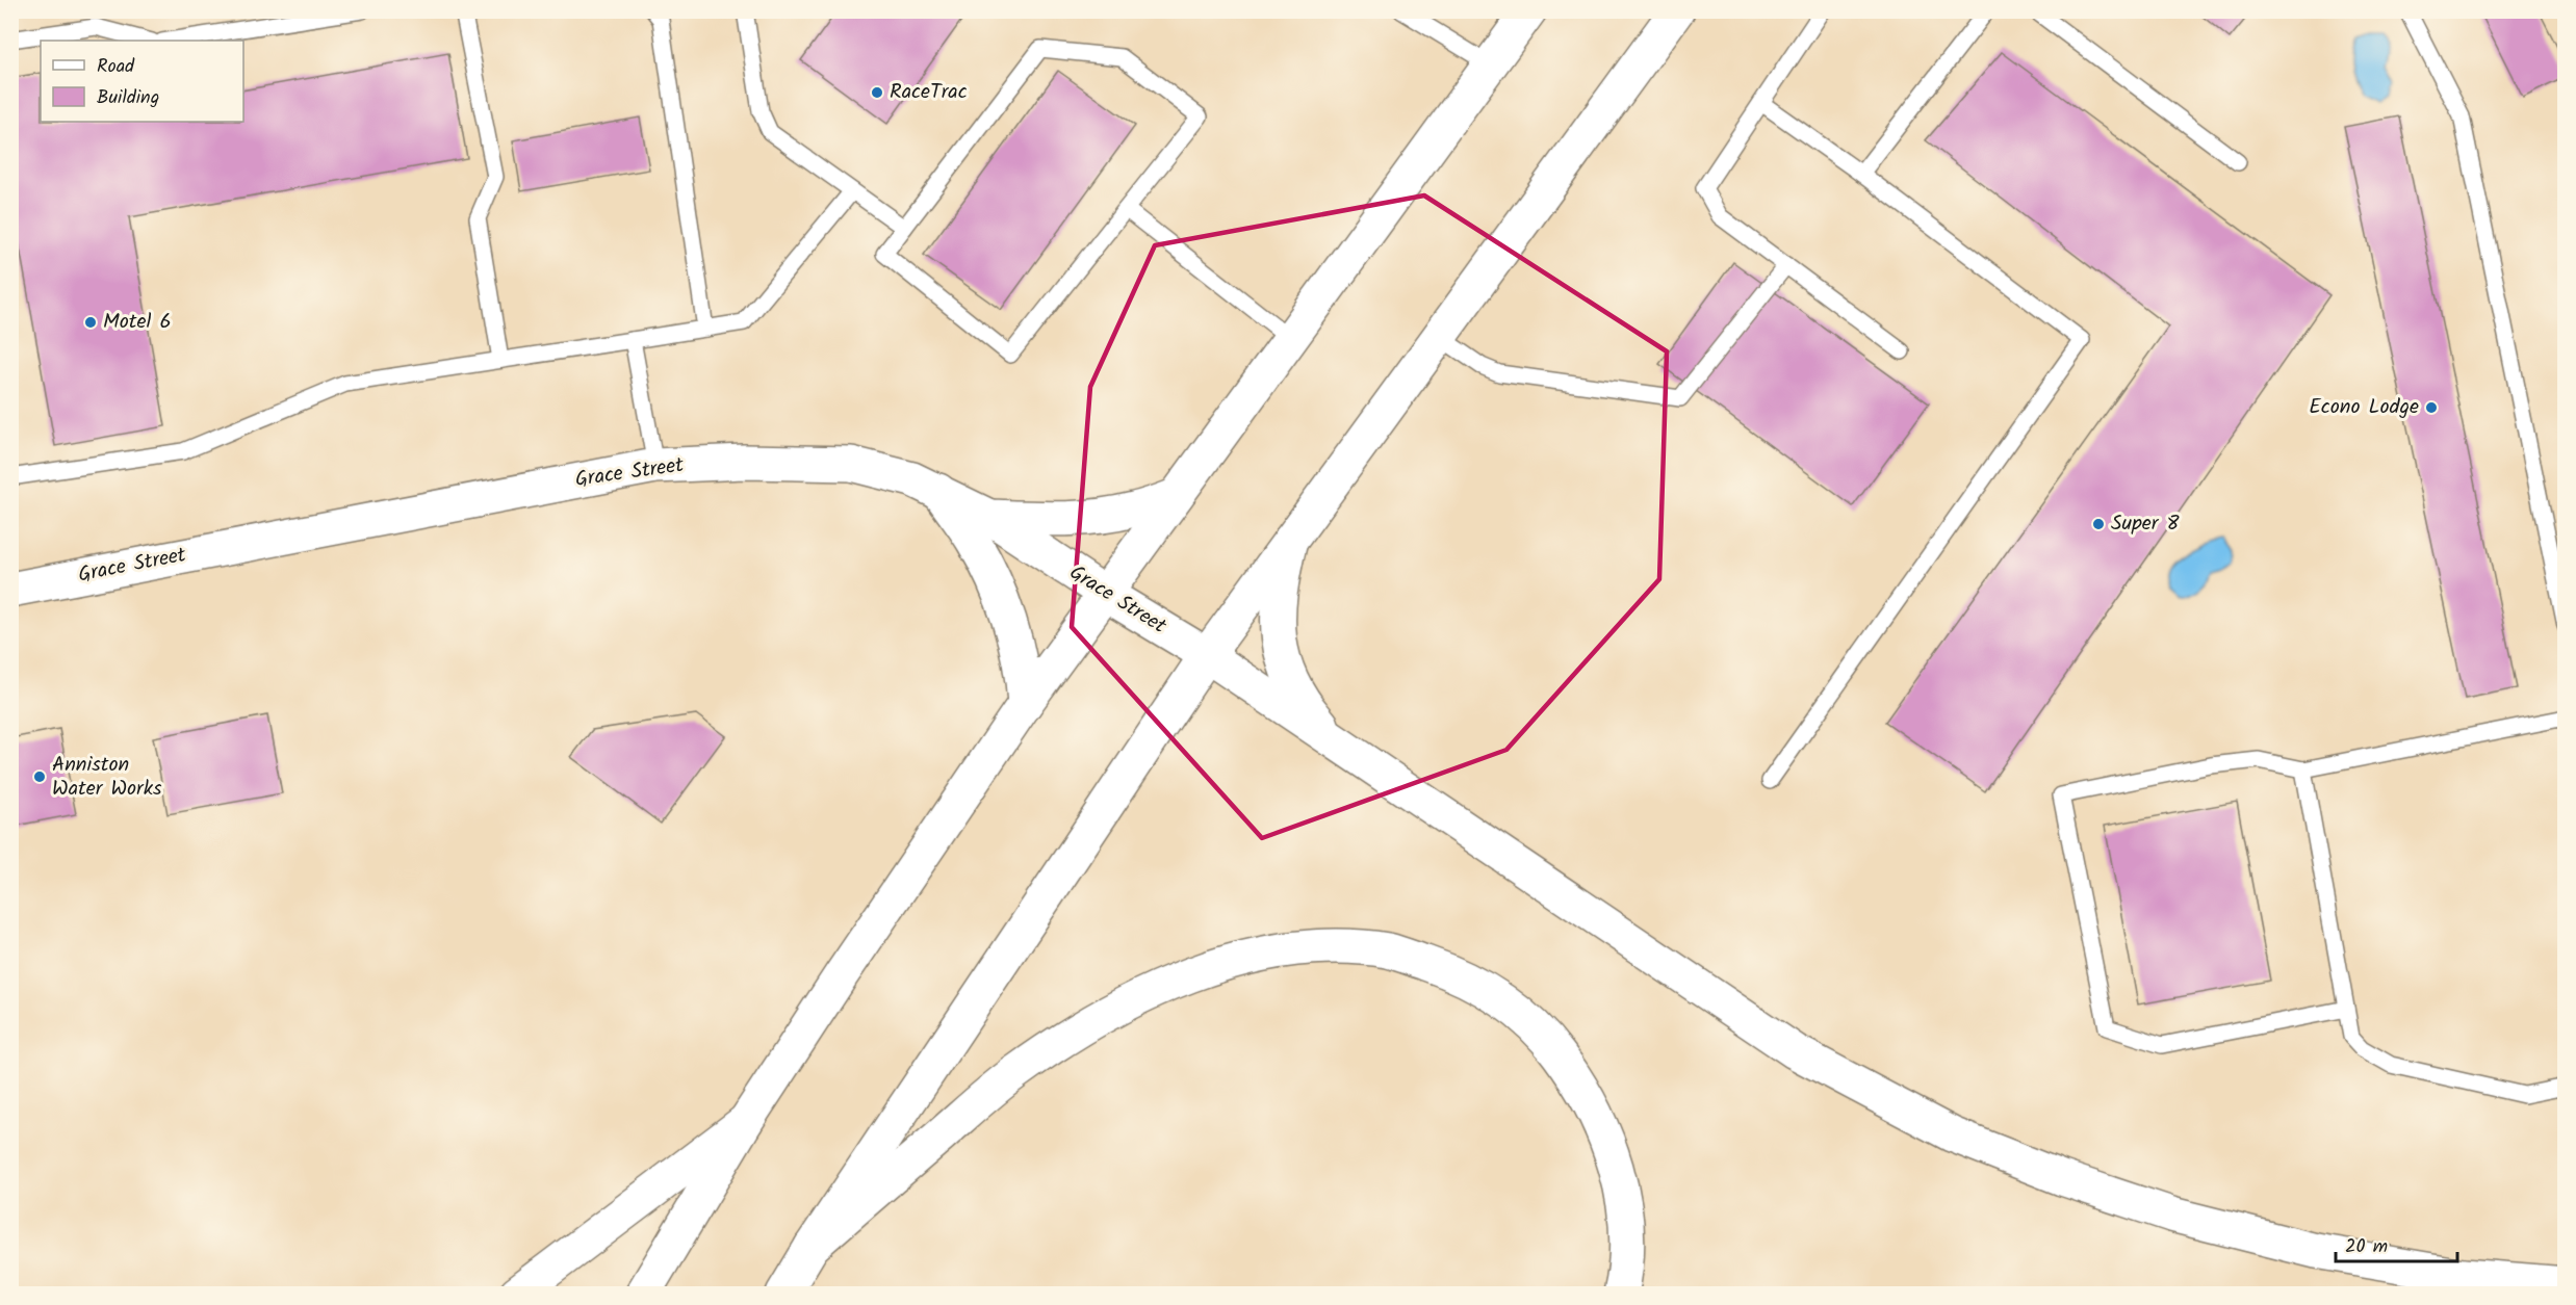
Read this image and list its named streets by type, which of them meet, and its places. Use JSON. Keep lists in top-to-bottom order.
{
  "streets": {
    "main road": ["Grace Street"]
  },
  "places": [
    "RaceTrac",
    "Motel 6",
    "Econo Lodge",
    "Super 8",
    "Anniston Water Works"
  ],
  "legend": ["Road", "Building"],
  "scale_bar": "20 m"
}
